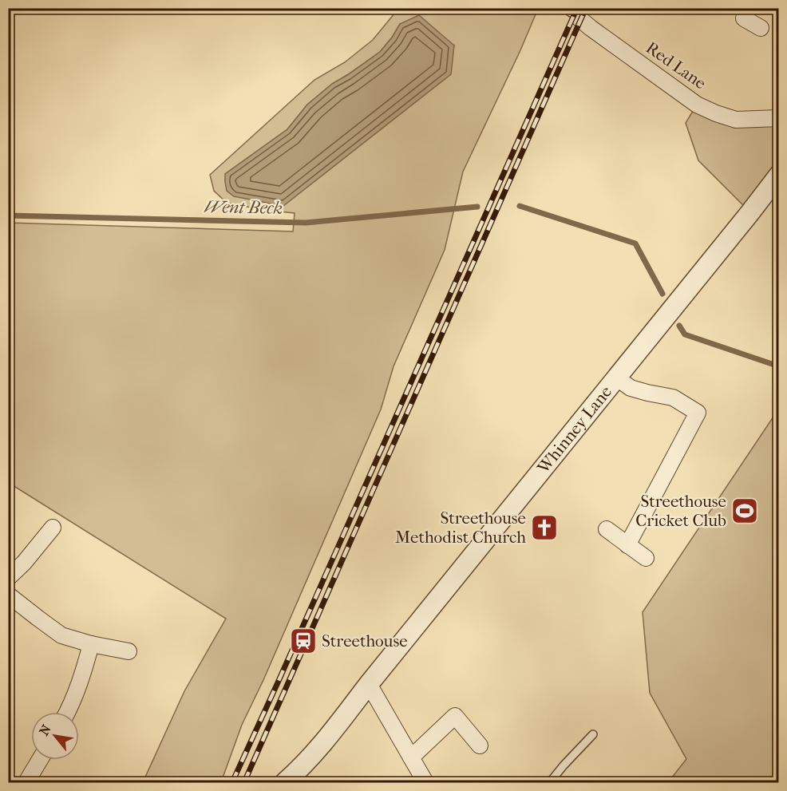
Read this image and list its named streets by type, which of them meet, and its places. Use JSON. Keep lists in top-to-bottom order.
{
  "streets": {
    "street": ["Red Lane", "Whinney Lane"]
  },
  "water": ["Went Beck"],
  "places": {
    "sports": ["Streethouse Cricket Club"],
    "church": ["Streethouse Methodist Church"],
    "station": ["Streethouse"]
  },
  "north": "top left"
}
